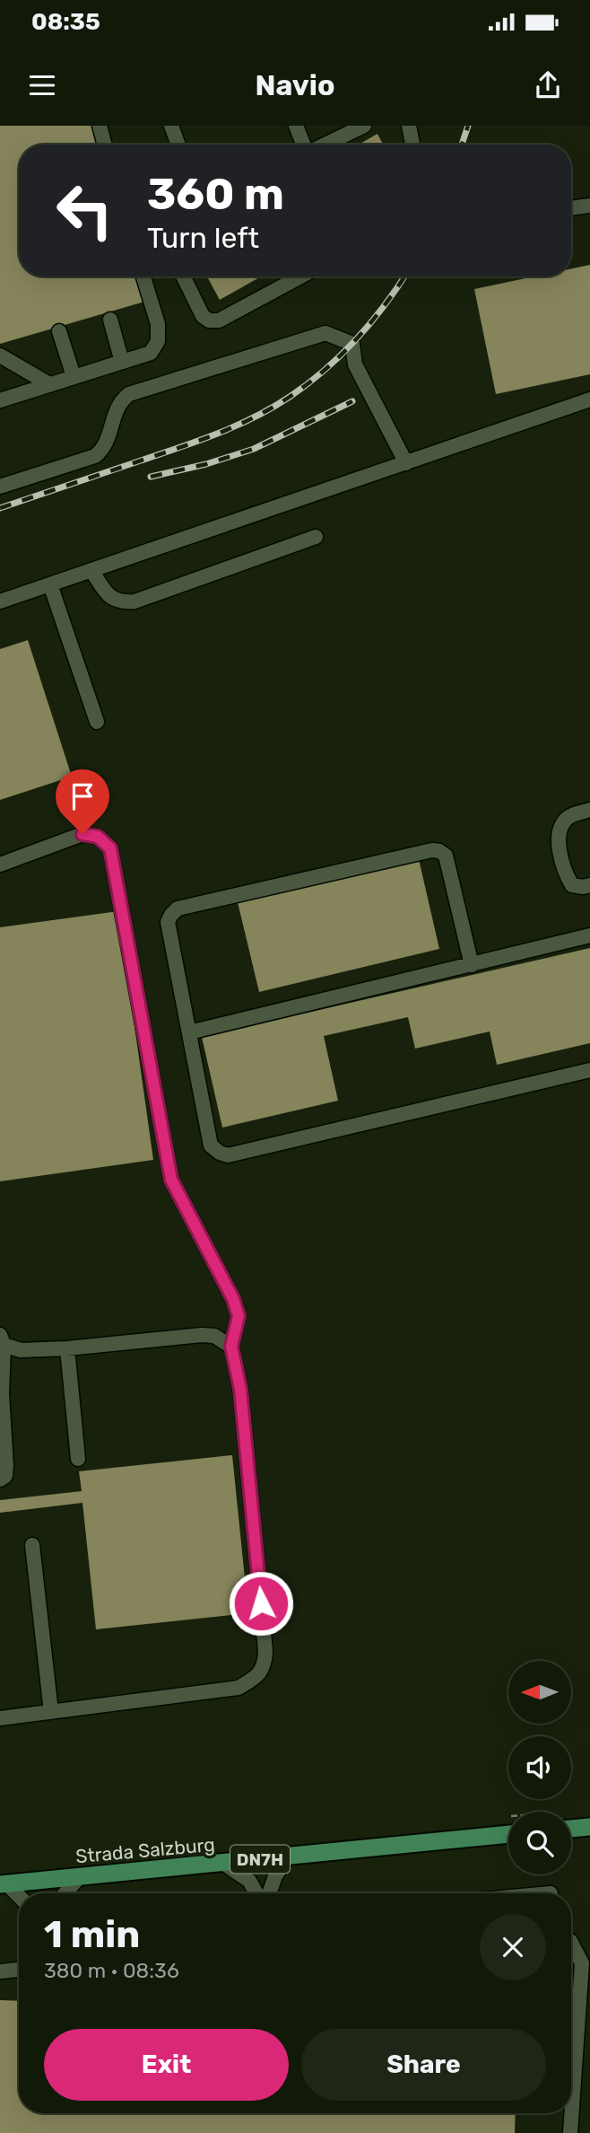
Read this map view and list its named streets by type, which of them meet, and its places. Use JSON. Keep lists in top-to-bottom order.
{
  "streets": {
    "main road": ["Strada Salzburg", "DN7H"]
  },
  "north": "left",
  "page": {
    "status": "08:35",
    "header": "Navio",
    "turn": ["360 m", "Turn left"],
    "heading": ["1 min", "380 m · 08:36"],
    "buttons": ["Exit", "Share"]
  }
}
